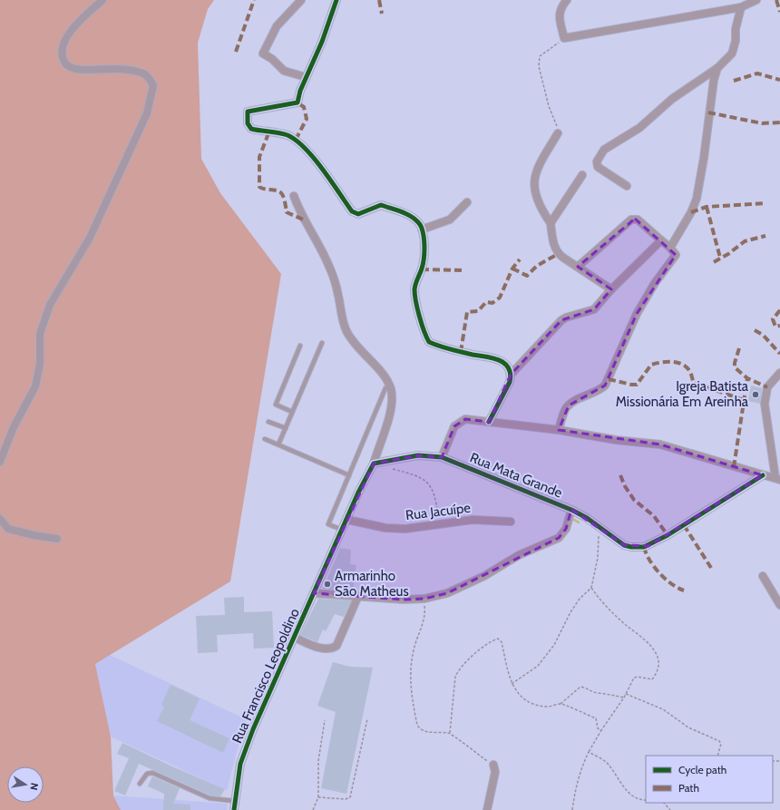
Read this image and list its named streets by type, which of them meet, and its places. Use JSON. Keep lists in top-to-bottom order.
{
  "streets": {
    "street": ["Rua Mata Grande", "Rua Jacuípe", "Rua Francisco Leopoldino"]
  },
  "places": ["Igreja Batista Missionária Em Areinha", "Armarinho São Matheus"],
  "legend": ["Cycle path", "Path"],
  "north": "right"
}
